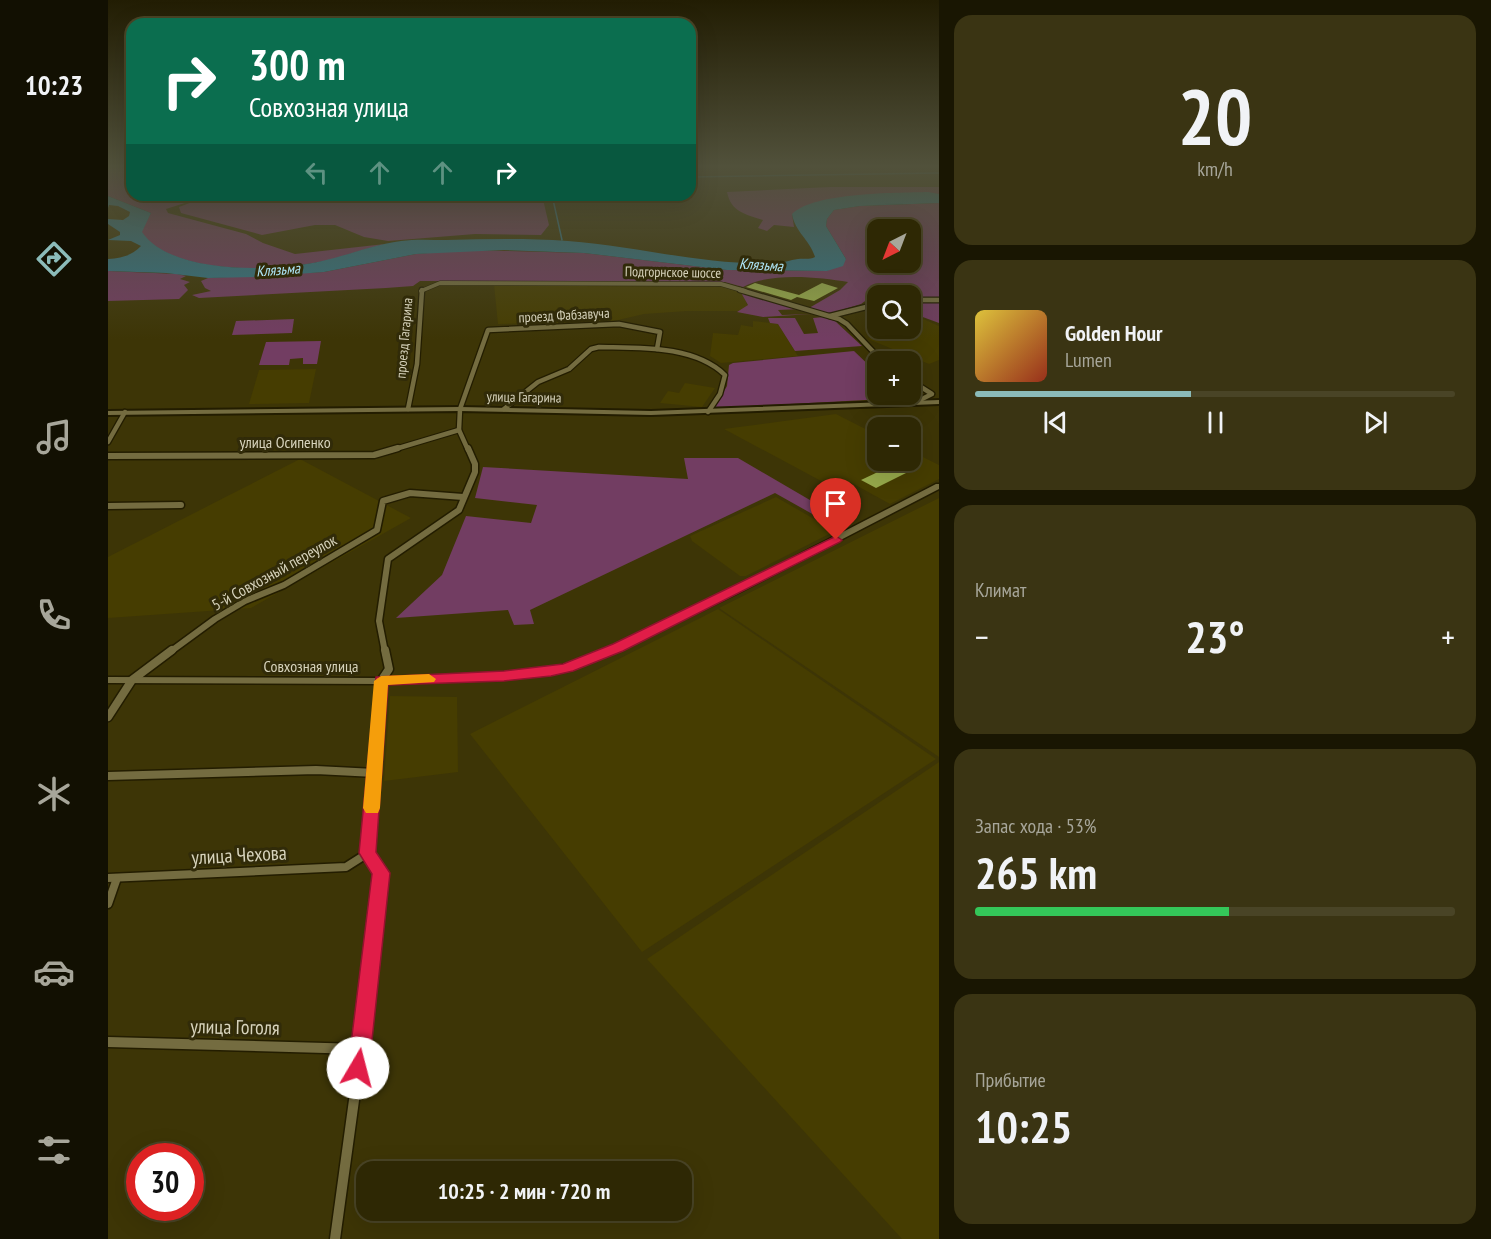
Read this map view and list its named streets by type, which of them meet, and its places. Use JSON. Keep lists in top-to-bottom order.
{
  "streets": {
    "main road": ["улица Гагарина"],
    "street": [
      "Подгорнское шоссе",
      "проезд Фабзавуча",
      "проезд Гагарина",
      "улица Осипенко",
      "5-й Совхозный переулок",
      "Совхозная улица",
      "улица Чехова",
      "улица Гоголя"
    ]
  },
  "crossings": [
    ["Подгорнское шоссе", "проезд Гагарина"],
    ["проезд Фабзавуча", "улица Гагарина"],
    ["проезд Гагарина", "улица Гагарина"],
    ["5-й Совхозный переулок", "Совхозная улица"]
  ],
  "water": ["Клязьма"],
  "north": "bottom left",
  "page": {
    "tabs": "10:23",
    "tile": [
      ["20", "km/h"],
      "Климат",
      ["Запас хода · 53%", "265 km"],
      ["Прибытие", "10:25"]
    ],
    "turn": ["300 m", "Совхозная улица"],
    "map_buttons": ["+", "−"],
    "song": ["Golden Hour", "Lumen"],
    "heat": ["−", "23°", "+"],
    "limit": "30",
    "trip": "10:25 · 2 мин · 720 m"
  }
}
